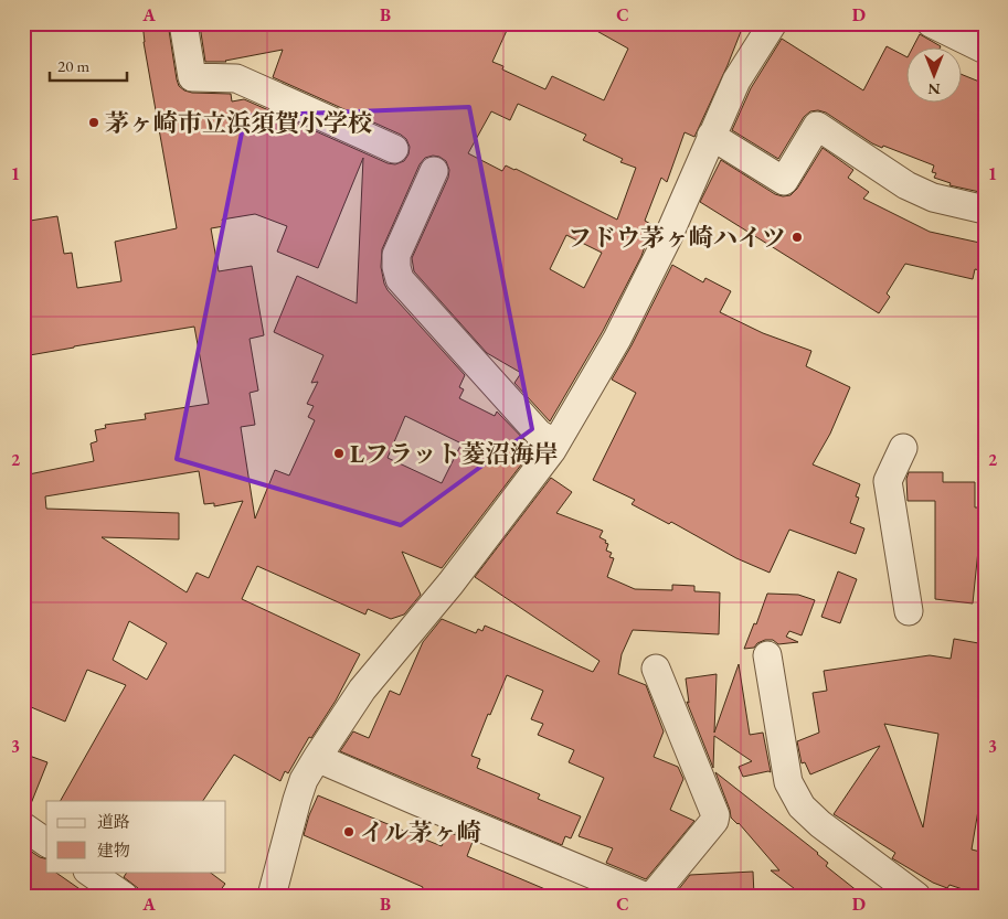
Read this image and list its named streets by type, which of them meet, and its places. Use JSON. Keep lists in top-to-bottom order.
{
  "places": [
    "茅ヶ崎市立浜須賀小学校",
    "フドウ茅ヶ崎ハイツ",
    "Lフラット菱沼海岸",
    "イル茅ヶ崎"
  ],
  "legend": ["道路", "建物"],
  "scale_bar": "20 m",
  "north": "bottom",
  "grid": {
    "columns": [
      "A",
      "B",
      "C",
      "D"
    ],
    "rows": ["1", "2", "3"]
  }
}
